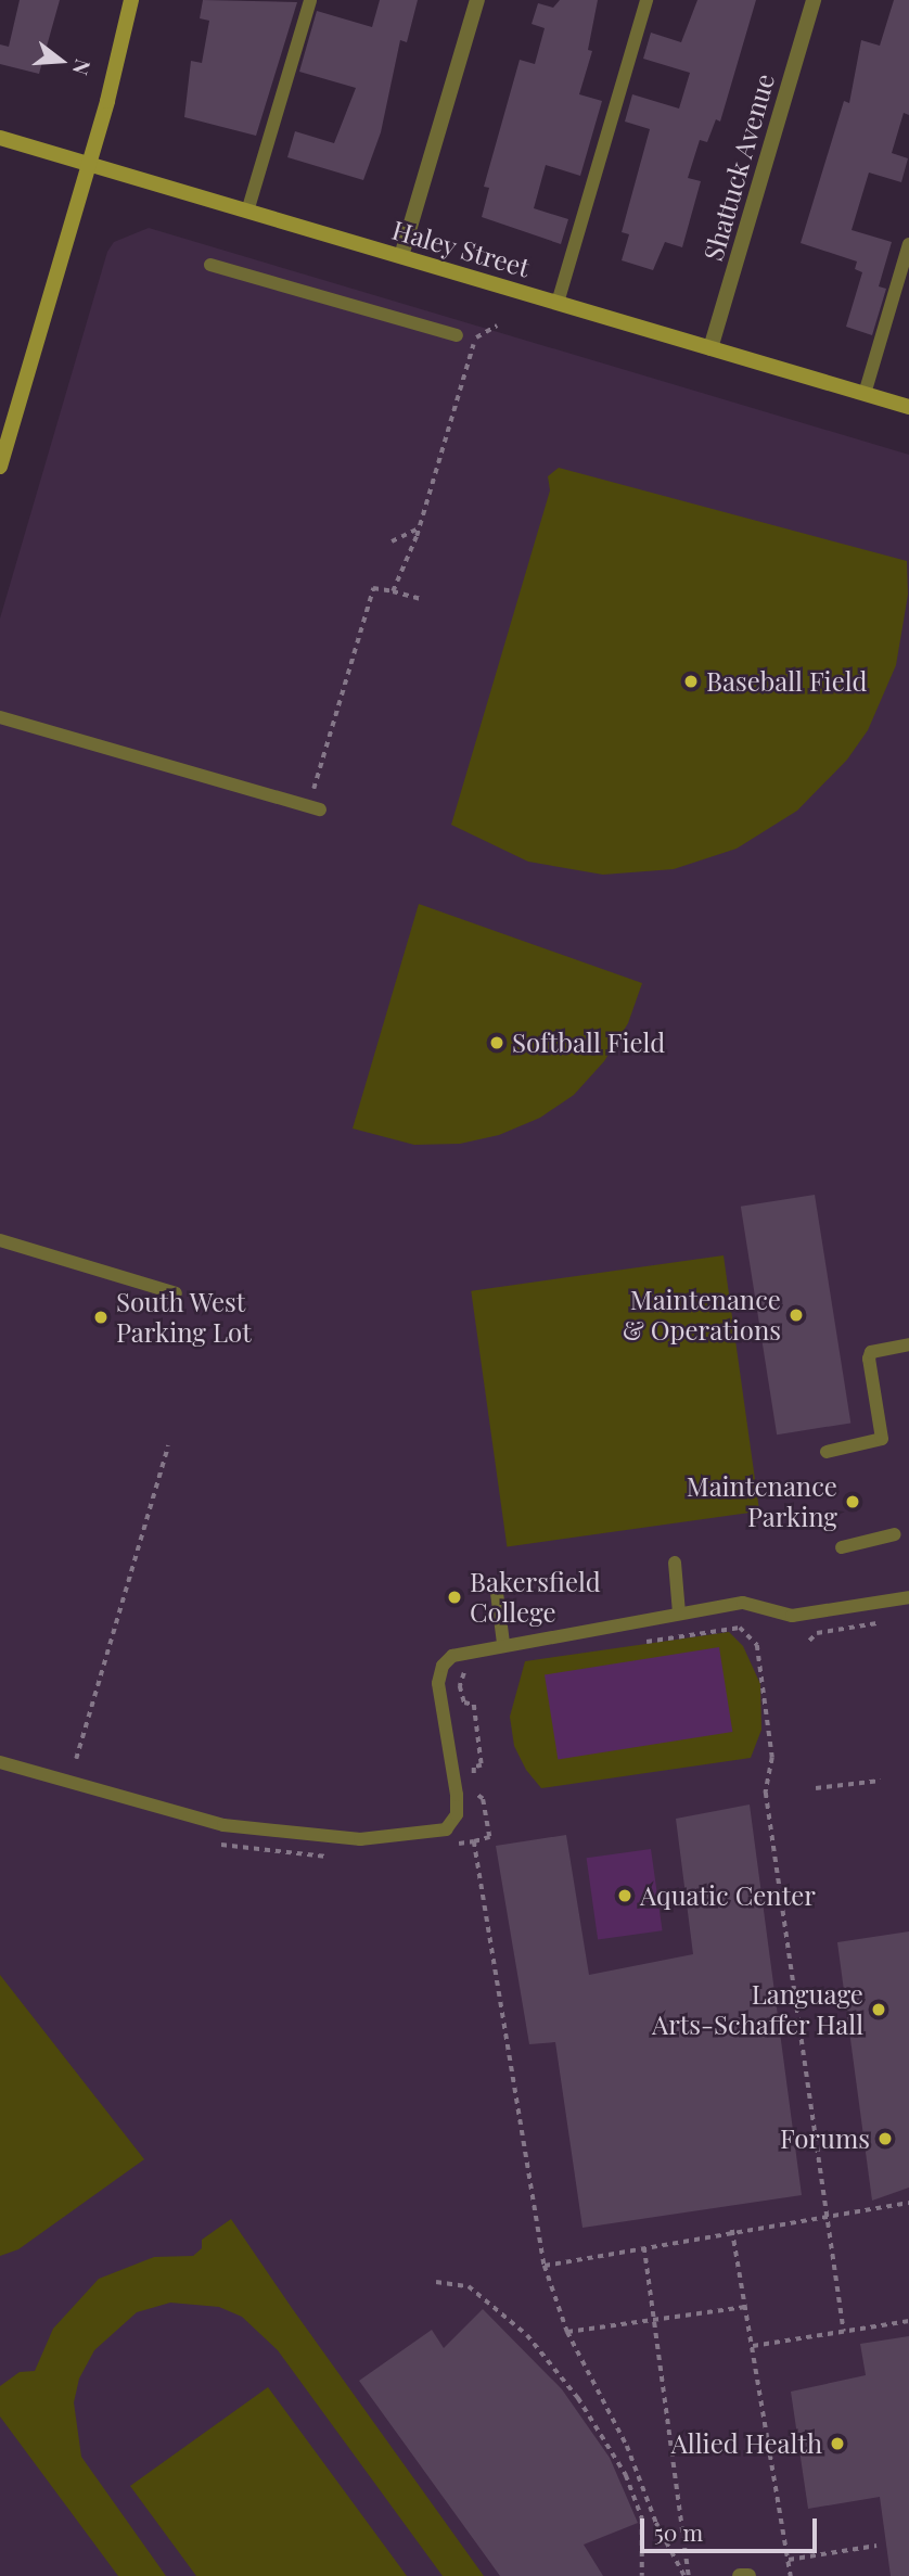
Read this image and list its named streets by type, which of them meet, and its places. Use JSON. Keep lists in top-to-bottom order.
{
  "streets": {
    "street": ["Shattuck Avenue", "Haley Street"]
  },
  "crossings": [
    ["Shattuck Avenue", "Haley Street"]
  ],
  "places": [
    "Baseball Field",
    "Softball Field",
    "Maintenance & Operations",
    "South West Parking Lot",
    "Maintenance Parking",
    "Bakersfield College",
    "Aquatic Center",
    "Language Arts-Schaffer Hall",
    "Forums",
    "Allied Health"
  ],
  "scale_bar": "50 m",
  "north": "right"
}
